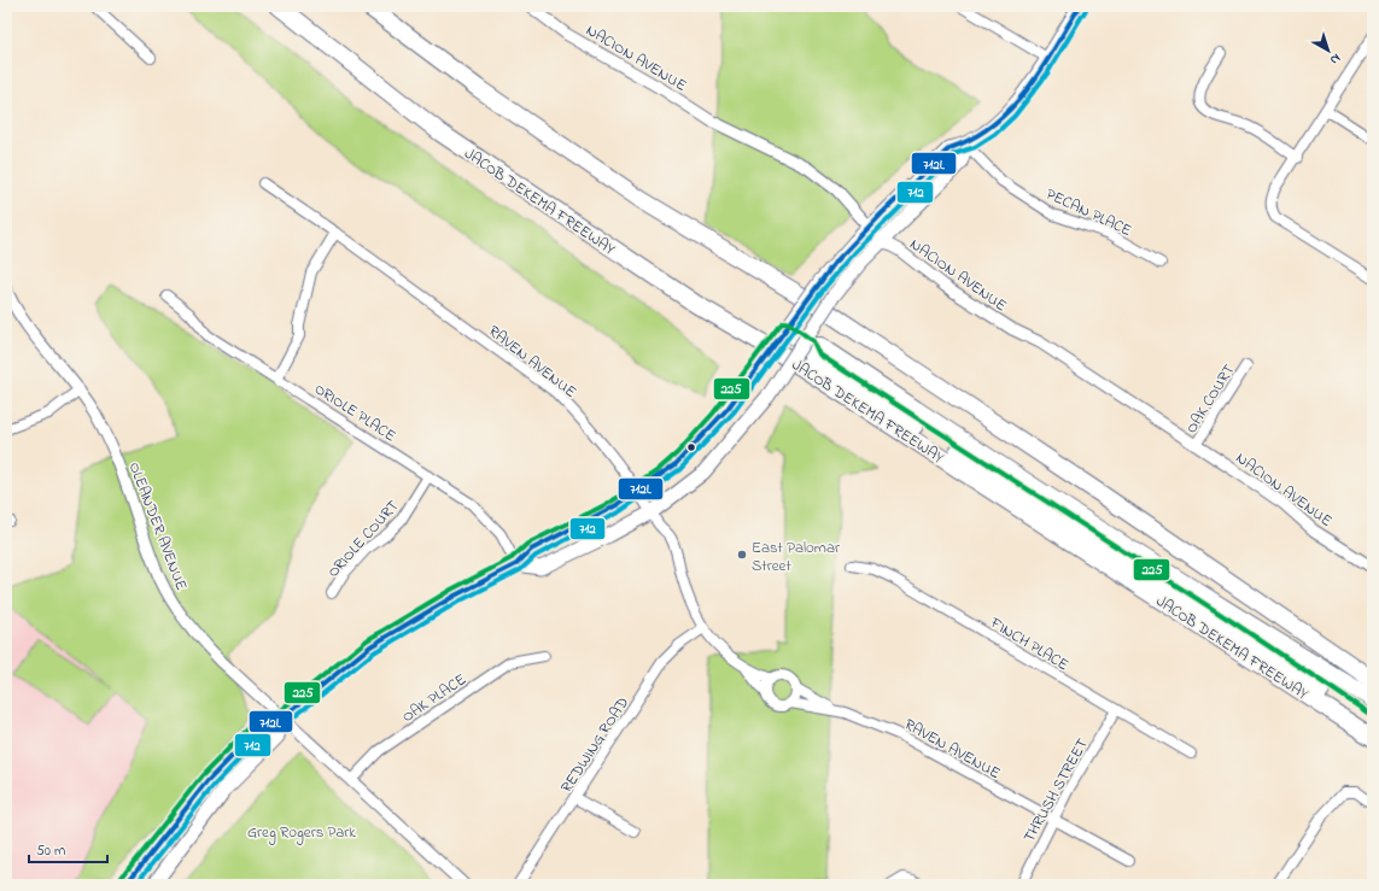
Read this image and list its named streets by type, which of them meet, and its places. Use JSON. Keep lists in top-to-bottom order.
{
  "streets": {
    "highway": ["JACOB DEKEMA FREEWAY"],
    "street": [
      "NACION AVENUE",
      "PECAN PLACE",
      "RAVEN AVENUE",
      "OAK COURT",
      "ORIOLE PLACE",
      "OLEANDER AVENUE",
      "ORIOLE COURT",
      "FINCH PLACE",
      "OAK PLACE",
      "REDWING ROAD",
      "THRUSH STREET"
    ]
  },
  "crossings": [
    ["NACION AVENUE", "OAK COURT"],
    ["RAVEN AVENUE", "REDWING ROAD"],
    ["RAVEN AVENUE", "THRUSH STREET"],
    ["ORIOLE PLACE", "ORIOLE COURT"],
    ["OLEANDER AVENUE", "OAK PLACE"],
    ["FINCH PLACE", "THRUSH STREET"]
  ],
  "parks": ["Greg Rogers Park"],
  "places": ["East Palomar Street"],
  "lines": ["transit line 712L", "transit line 712", "transit line 225"],
  "scale_bar": "50 m",
  "north": "bottom right"
}
